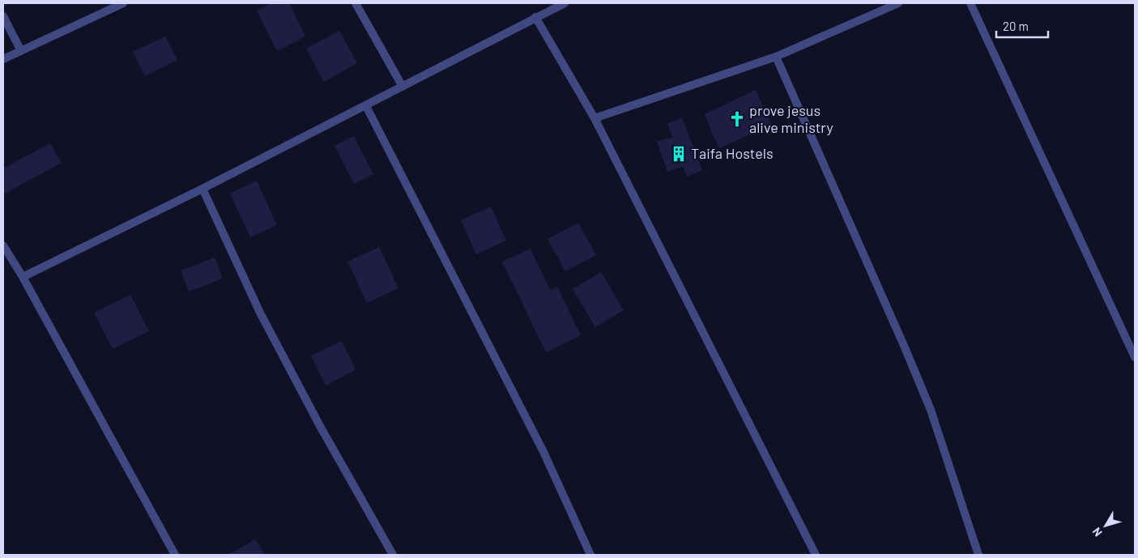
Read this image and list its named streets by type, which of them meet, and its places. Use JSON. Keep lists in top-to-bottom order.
{
  "places": {
    "church": ["prove jesus alive ministry"],
    "building": ["Taifa Hostels"]
  },
  "scale_bar": "20 m",
  "north": "bottom left"
}
